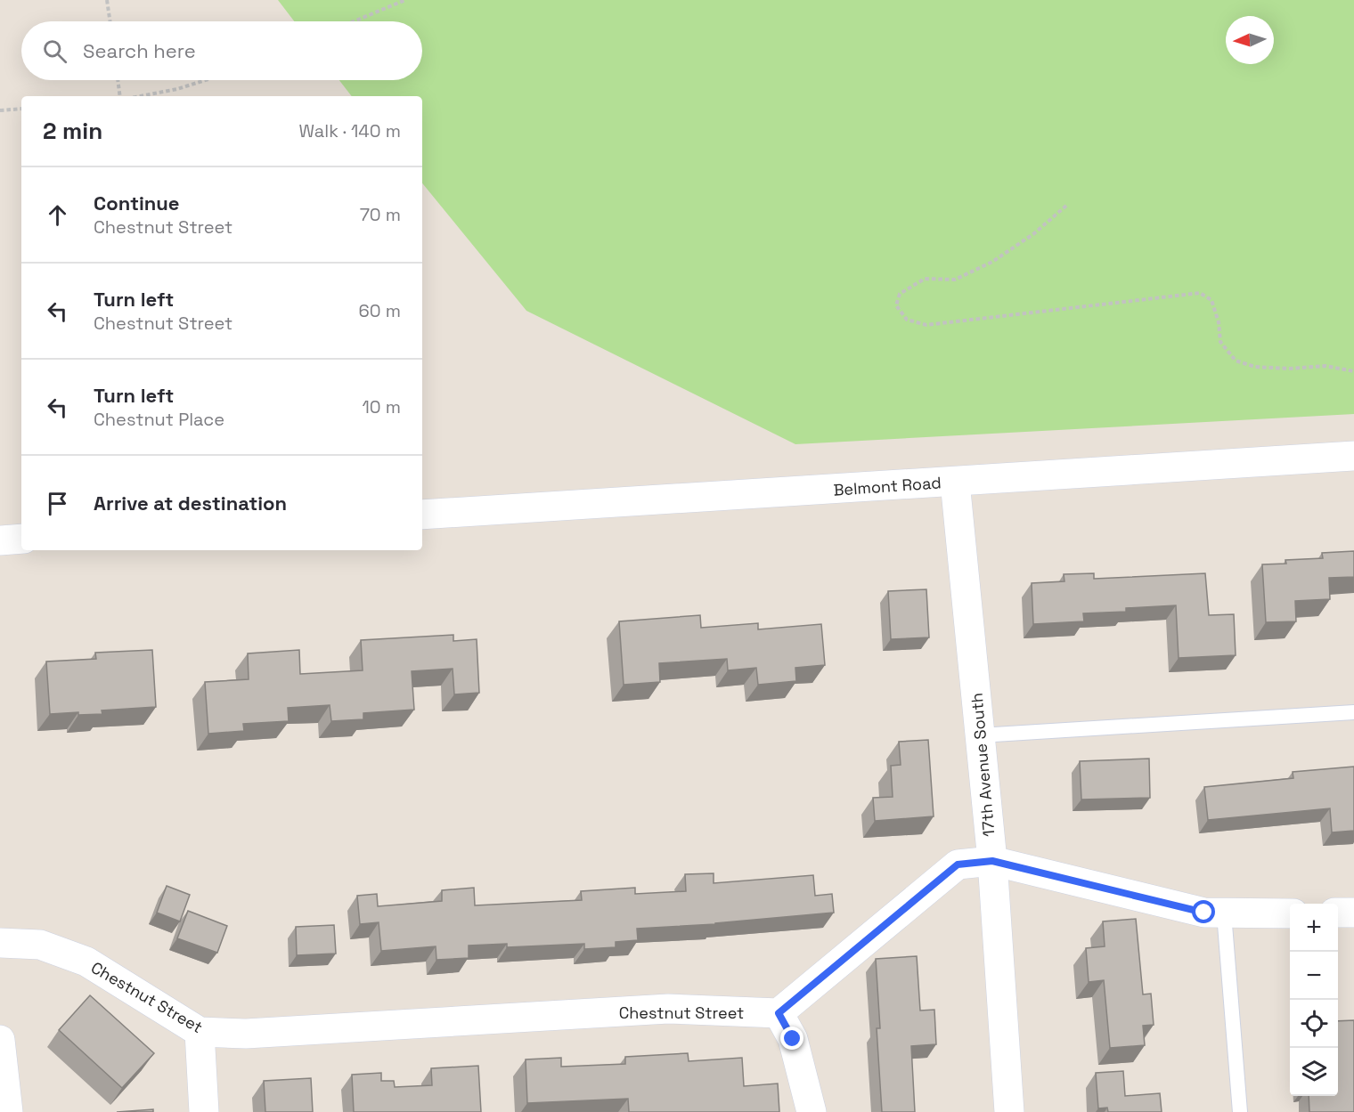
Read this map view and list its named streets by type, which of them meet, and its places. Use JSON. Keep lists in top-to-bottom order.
{
  "streets": {
    "street": ["Belmont Road", "17th Avenue South", "Chestnut Street"]
  },
  "crossings": [
    ["Belmont Road", "17th Avenue South"]
  ],
  "north": "left",
  "page": {
    "search": "Search here",
    "heading": ["2 min", "Walk · 140 m"],
    "list": [
      ["Continue", "Chestnut Street", "70 m"],
      ["Turn left", "Chestnut Street", "60 m"],
      ["Turn left", "Chestnut Place", "10 m"],
      "Arrive at destination"
    ],
    "map_buttons": ["+", "−"]
  }
}
